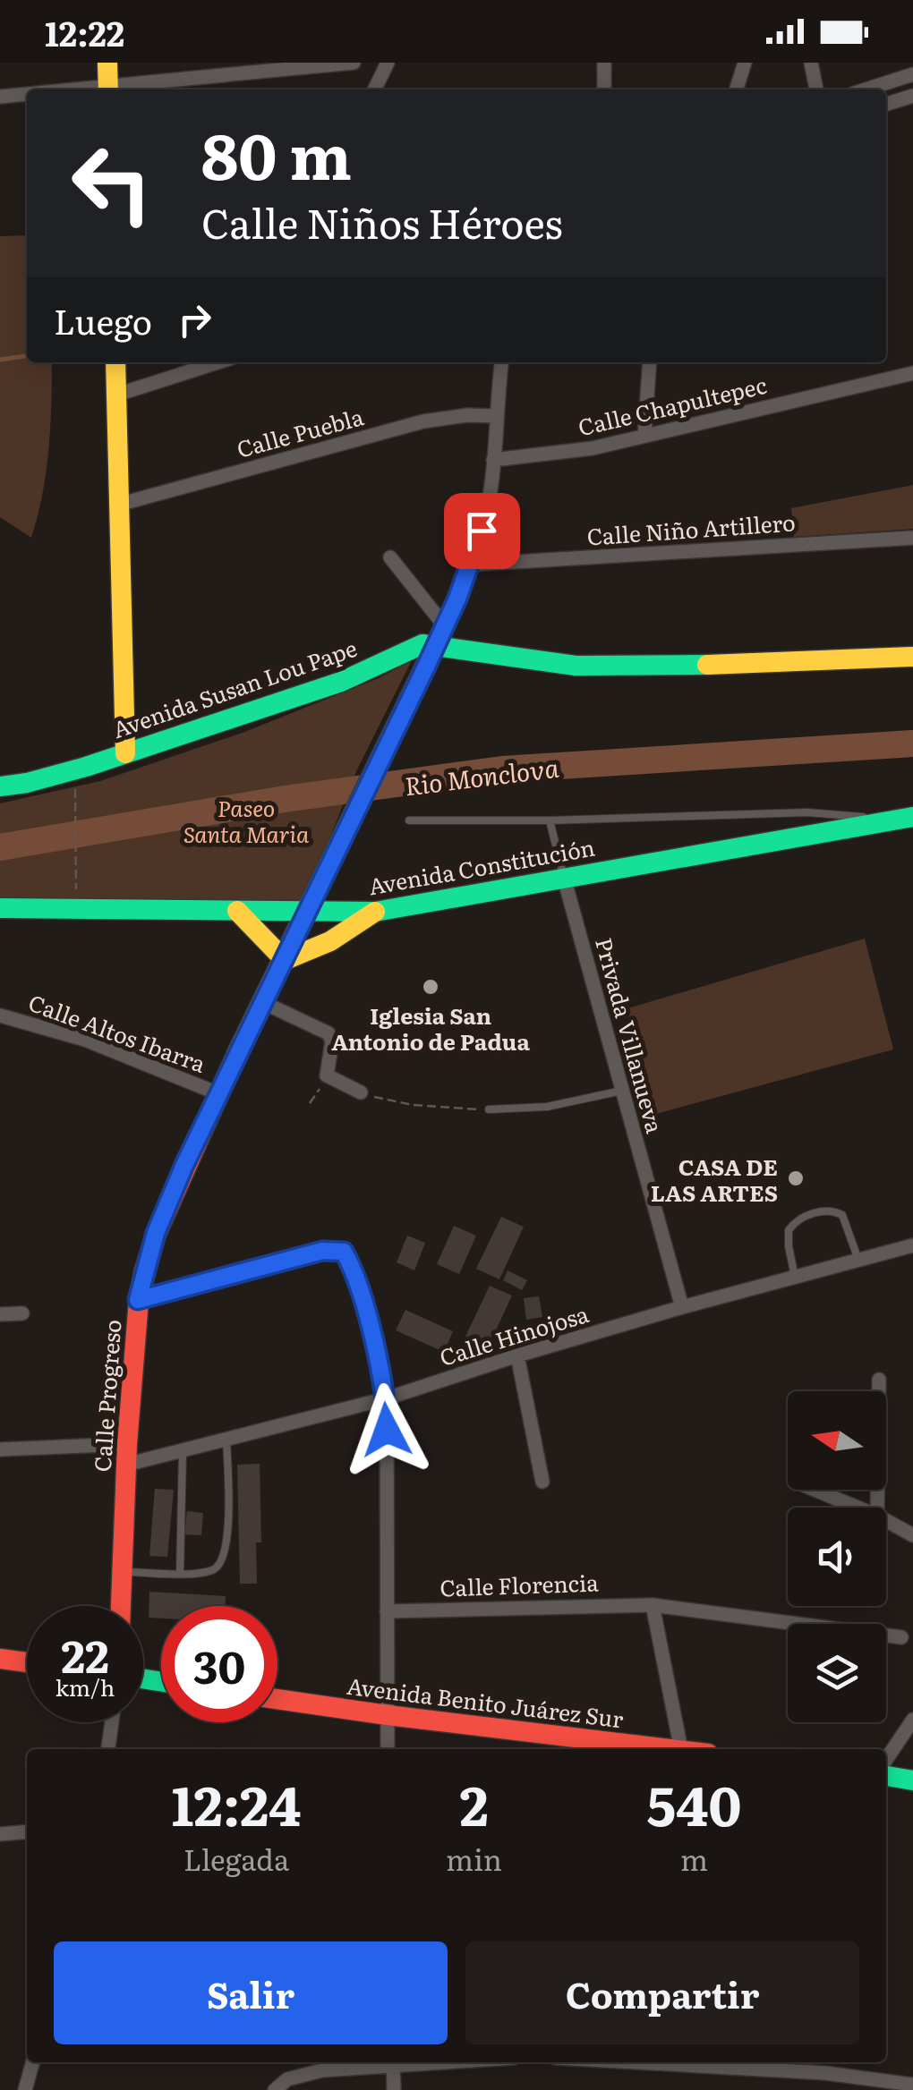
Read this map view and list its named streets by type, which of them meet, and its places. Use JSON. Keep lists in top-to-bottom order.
{
  "streets": {
    "street": [
      "Calle Chapultepec",
      "Calle Puebla",
      "Calle Niño Artillero",
      "Avenida Susan Lou Pape",
      "Avenida Constitución",
      "Calle Altos Ibarra",
      "Privada Villanueva",
      "Calle Hinojosa",
      "Calle Progreso",
      "Calle Florencia",
      "Avenida Benito Juárez Sur"
    ]
  },
  "crossings": [
    ["Avenida Susan Lou Pape", "Calle Progreso"],
    ["Avenida Constitución", "Privada Villanueva"],
    ["Avenida Constitución", "Calle Progreso"],
    ["Calle Altos Ibarra", "Calle Progreso"],
    ["Privada Villanueva", "Calle Hinojosa"],
    ["Calle Hinojosa", "Calle Progreso"]
  ],
  "water": ["Rio Monclova"],
  "parks": ["Paseo Santa Maria"],
  "places": ["Iglesia San Antonio de Padua", "CASA DE LAS ARTES"],
  "north": "left",
  "page": {
    "status": "12:22",
    "turn": ["80 m", "Calle Niños Héroes"],
    "then": "Luego",
    "speed": "22 km/h",
    "limit": "30",
    "eta": [
      "12:24",
      "Llegada",
      "2",
      "min",
      "540",
      "m"
    ],
    "buttons": ["Salir", "Compartir"]
  }
}
